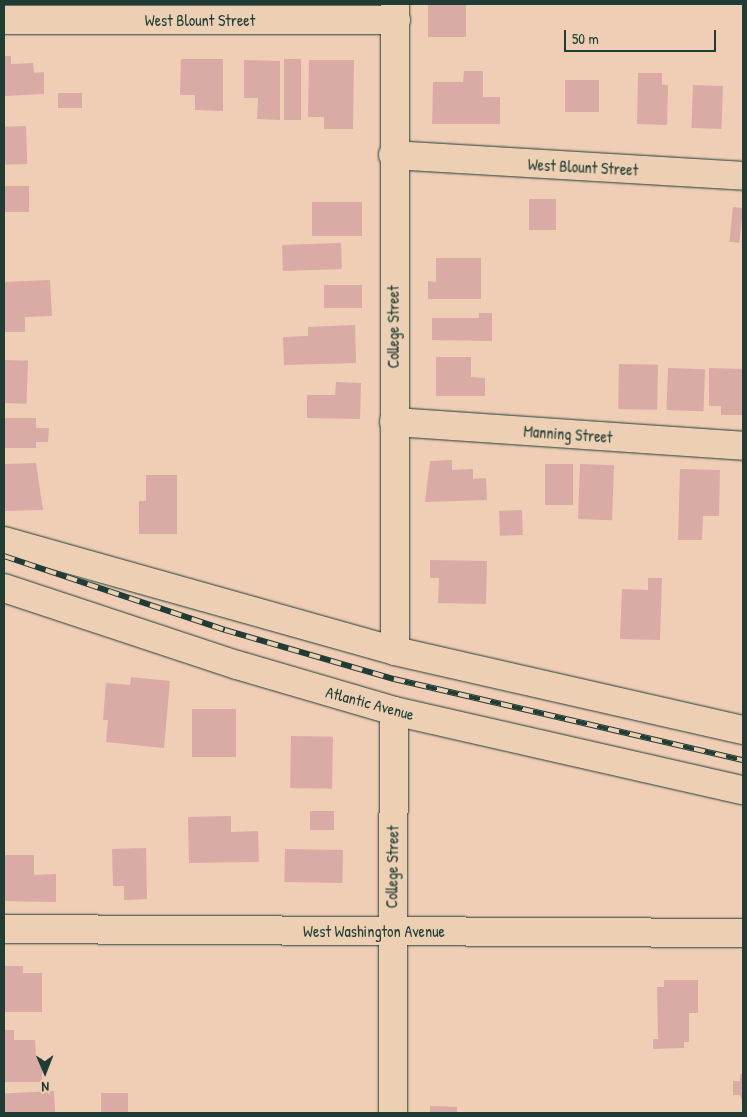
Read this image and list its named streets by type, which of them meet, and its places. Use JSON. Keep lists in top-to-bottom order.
{
  "streets": {
    "street": [
      "West Blount Street",
      "College Street",
      "Manning Street",
      "Atlantic Avenue",
      "West Washington Avenue"
    ]
  },
  "crossings": [
    ["West Blount Street", "College Street"],
    ["College Street", "Manning Street"],
    ["College Street", "Atlantic Avenue"],
    ["College Street", "West Washington Avenue"]
  ],
  "scale_bar": "50 m",
  "north": "bottom"
}
